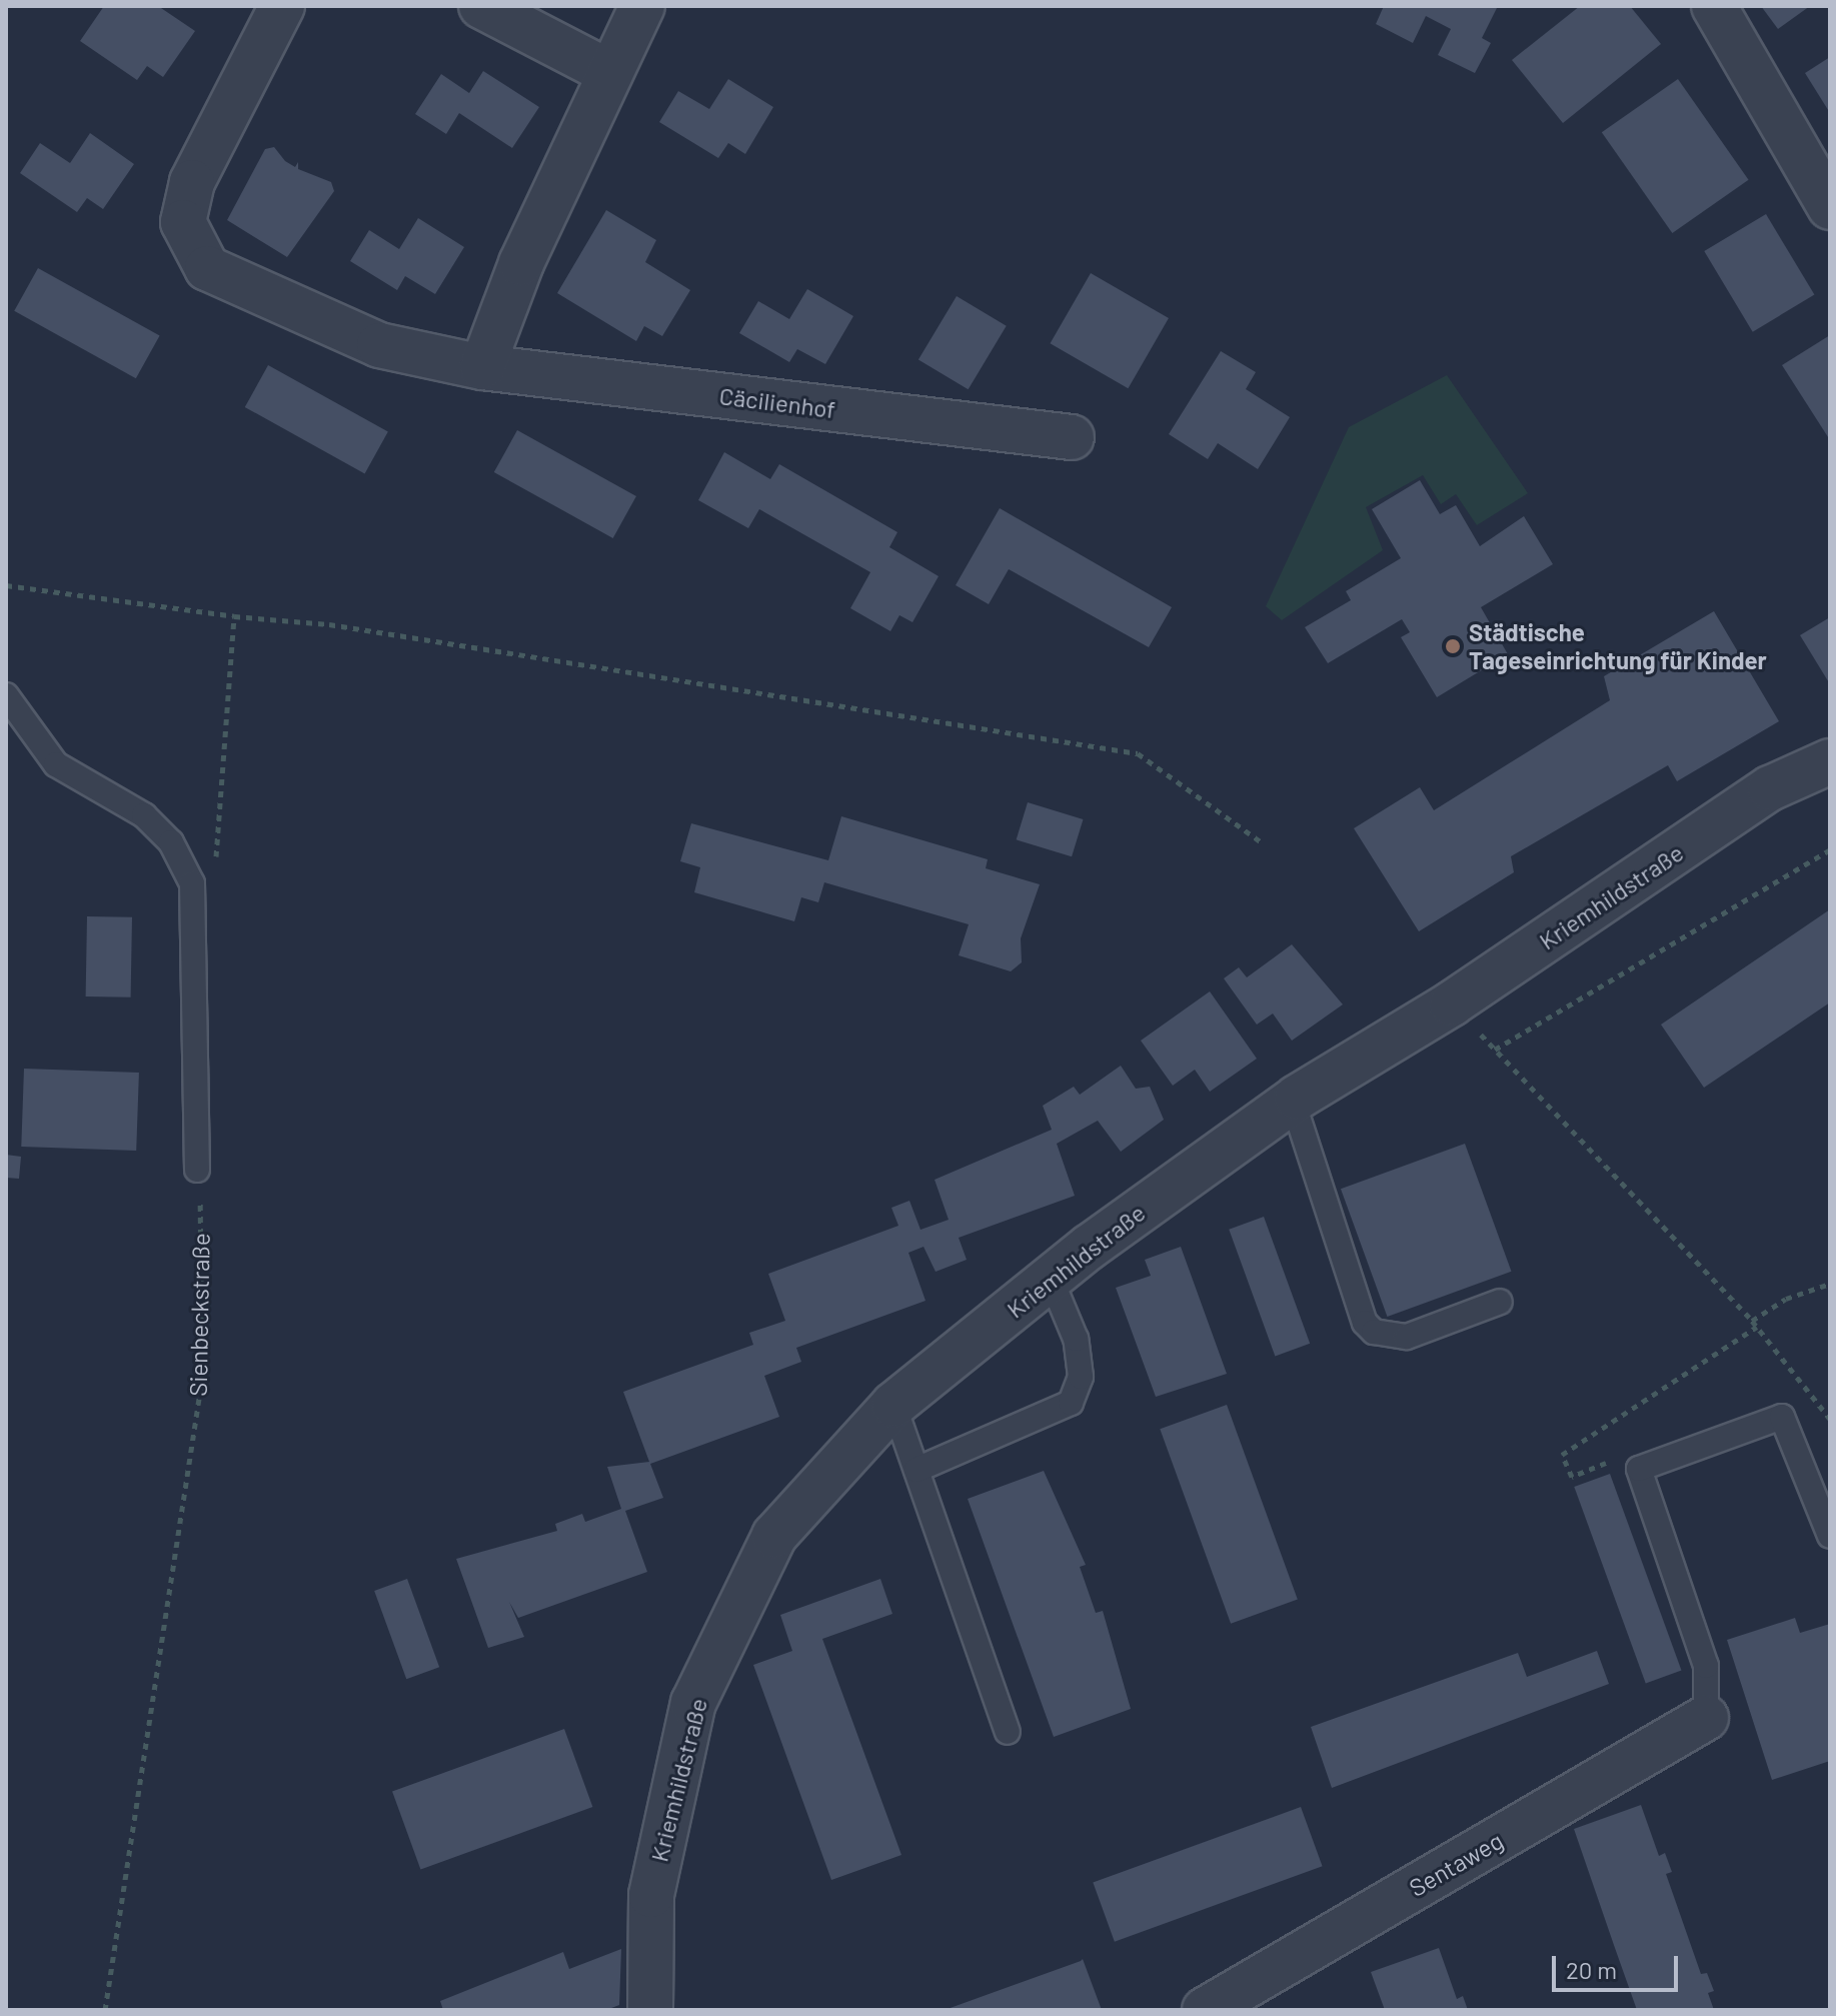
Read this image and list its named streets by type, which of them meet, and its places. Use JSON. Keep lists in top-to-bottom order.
{
  "streets": {
    "street": ["Cäcilienhof", "Kriemhildstraße", "Sentaweg"],
    "path": ["Sienbeckstraße"]
  },
  "places": ["Städtische Tageseinrichtung für Kinder"],
  "scale_bar": "20 m"
}
